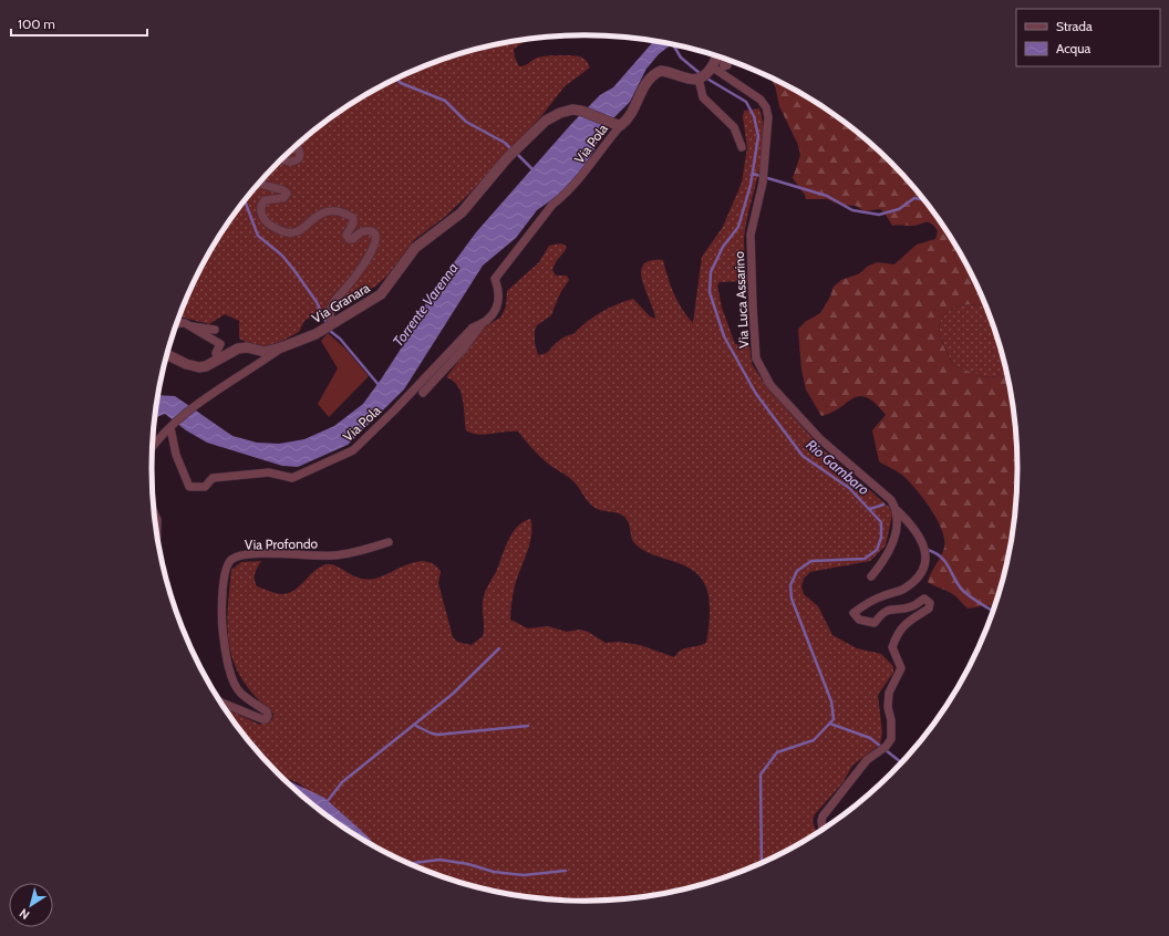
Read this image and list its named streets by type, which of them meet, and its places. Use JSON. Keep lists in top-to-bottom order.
{
  "streets": {
    "street": [
      "Via Pola",
      "Via Luca Assarino",
      "Via Granara",
      "Via Profondo"
    ]
  },
  "crossings": [
    ["Via Pola", "Via Granara"]
  ],
  "water": ["Torrente Varenna", "Rio Gambaro"],
  "legend": ["Strada", "Acqua"],
  "scale_bar": "100 m",
  "north": "bottom left"
}
